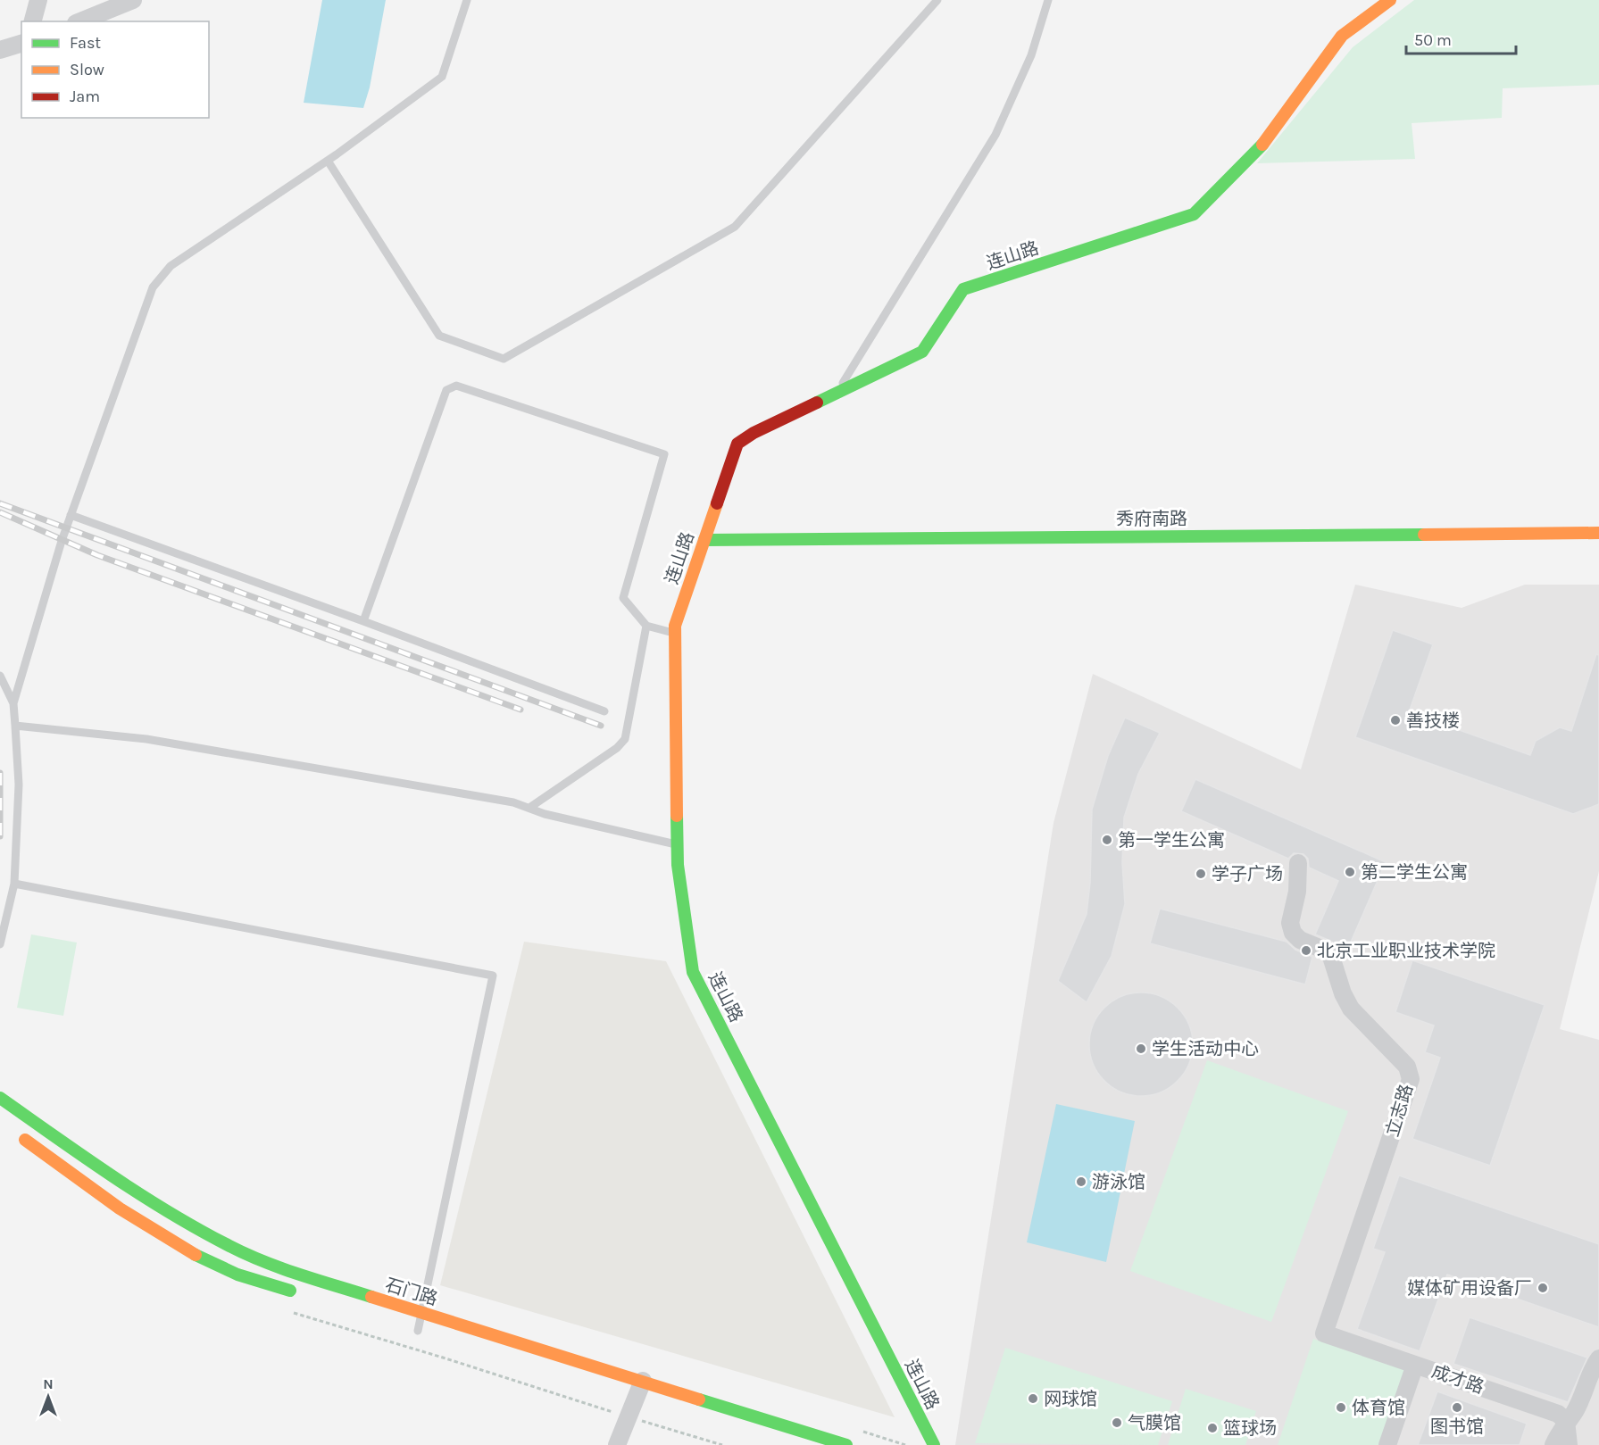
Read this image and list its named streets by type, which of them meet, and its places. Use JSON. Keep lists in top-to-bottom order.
{
  "streets": {
    "main road": ["连山路", "秀府南路", "石门路"],
    "street": ["立志路", "成才路"]
  },
  "crossings": [
    ["连山路", "秀府南路"],
    ["立志路", "成才路"]
  ],
  "places": [
    "善技楼",
    "第一学生公寓",
    "第二学生公寓",
    "学子广场",
    "北京工业职业技术学院",
    "学生活动中心",
    "游泳馆",
    "媒体矿用设备厂",
    "网球馆",
    "体育馆",
    "图书馆",
    "气膜馆",
    "篮球场"
  ],
  "legend": ["Fast", "Slow", "Jam"],
  "scale_bar": "50 m",
  "north": "top"
}
